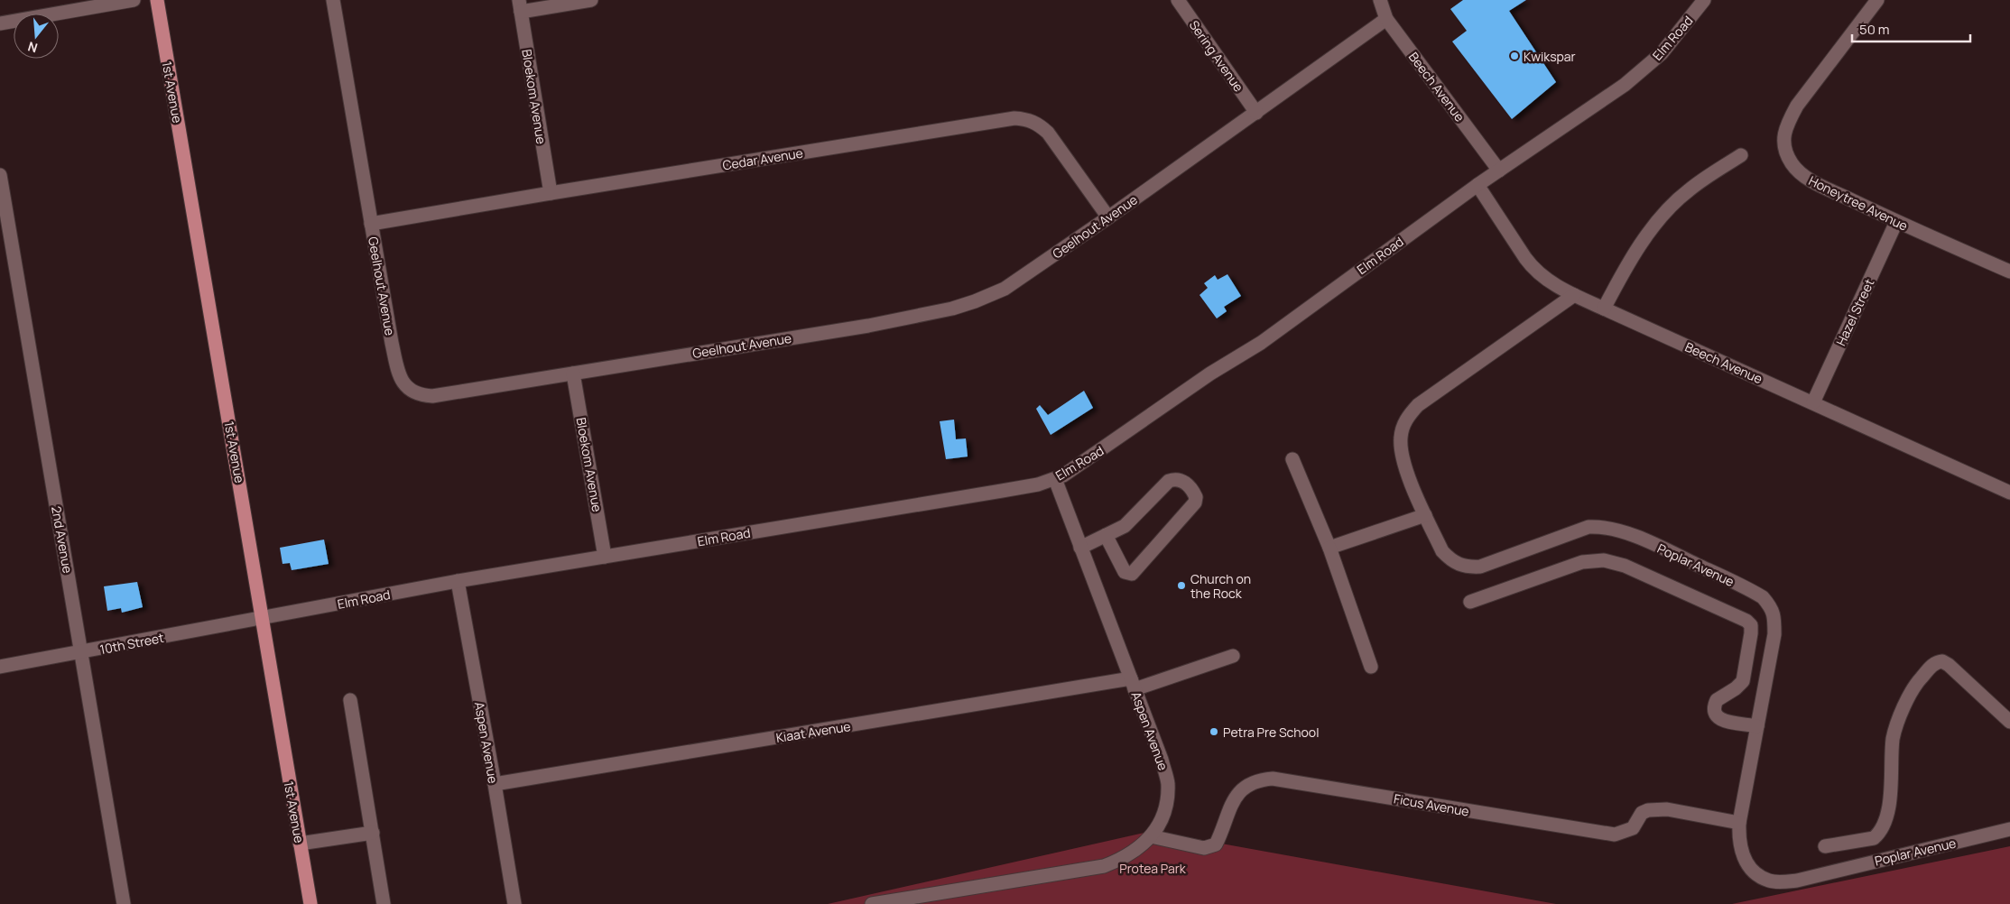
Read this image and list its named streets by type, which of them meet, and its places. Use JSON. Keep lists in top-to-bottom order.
{
  "streets": {
    "main road": ["1st Avenue"],
    "street": [
      "Elm Road",
      "Sering Avenue",
      "Beech Avenue",
      "Bloekom Avenue",
      "Cedar Avenue",
      "Honeytree Avenue",
      "Geelhout Avenue",
      "Hazel Street",
      "2nd Avenue",
      "Poplar Avenue",
      "10th Street",
      "Aspen Avenue",
      "Kiaat Avenue",
      "Ficus Avenue"
    ]
  },
  "crossings": [
    ["Elm Road", "Beech Avenue"],
    ["Elm Road", "1st Avenue"],
    ["Elm Road", "Bloekom Avenue"],
    ["Elm Road", "10th Street"],
    ["Elm Road", "Aspen Avenue"],
    ["Sering Avenue", "Geelhout Avenue"],
    ["Beech Avenue", "Geelhout Avenue"],
    ["Beech Avenue", "Hazel Street"],
    ["Beech Avenue", "Poplar Avenue"],
    ["1st Avenue", "10th Street"],
    ["Bloekom Avenue", "Cedar Avenue"],
    ["Bloekom Avenue", "Geelhout Avenue"],
    ["Cedar Avenue", "Geelhout Avenue"],
    ["Honeytree Avenue", "Hazel Street"],
    ["2nd Avenue", "10th Street"],
    ["Poplar Avenue", "Ficus Avenue"],
    ["Aspen Avenue", "Kiaat Avenue"],
    ["Aspen Avenue", "Ficus Avenue"]
  ],
  "parks": ["Protea Park"],
  "places": ["Kwikspar", "Church on the Rock", "Petra Pre School"],
  "scale_bar": "50 m",
  "north": "bottom"
}
